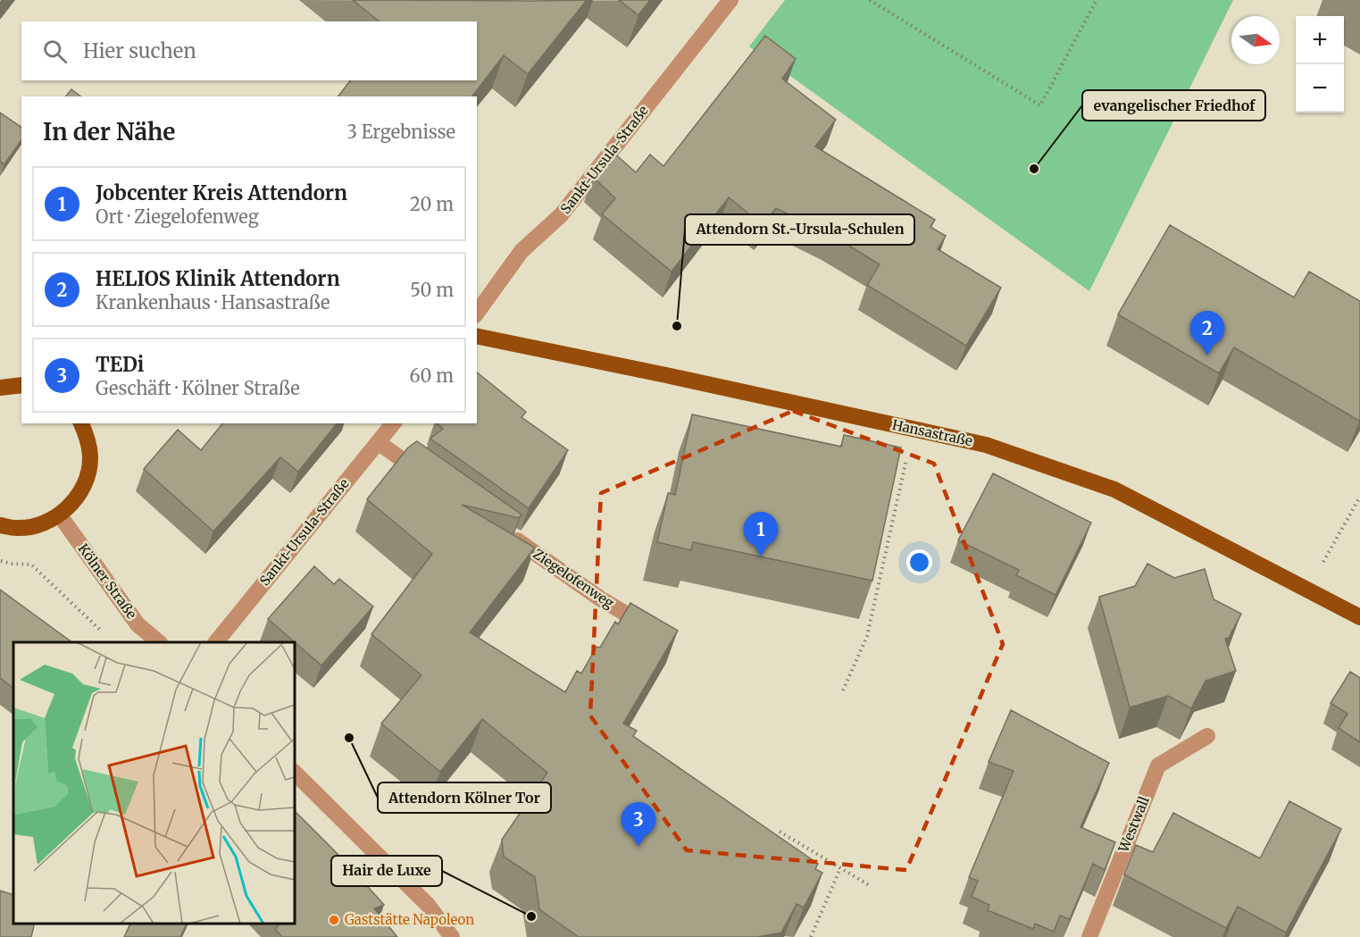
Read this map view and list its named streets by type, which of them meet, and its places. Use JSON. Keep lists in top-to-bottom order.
{
  "streets": {
    "main road": ["Hansastraße"],
    "street": [
      "Sankt-Ursula-Straße",
      "Ziegelofenweg",
      "Kölner Straße",
      "Westwall"
    ]
  },
  "places": [
    "evangelischer Friedhof",
    "Attendorn St.-Ursula-Schulen",
    "Attendorn Kölner Tor",
    "Hair de Luxe",
    "Gaststätte Napoleon"
  ],
  "north": "right",
  "page": {
    "map_buttons": ["+", "−"],
    "search": "Hier suchen",
    "heading": ["In der Nähe", "3 Ergebnisse"],
    "list": [
      {
        "mark": "1",
        "name": "Jobcenter Kreis Attendorn",
        "note": "Ort · Ziegelofenweg",
        "value": "20 m"
      },
      {
        "mark": "2",
        "name": "HELIOS Klinik Attendorn",
        "note": "Krankenhaus · Hansastraße",
        "value": "50 m"
      },
      {
        "mark": "3",
        "name": "TEDi",
        "note": "Geschäft · Kölner Straße",
        "value": "60 m"
      }
    ],
    "pins": ["2", "1", "3"]
  }
}
